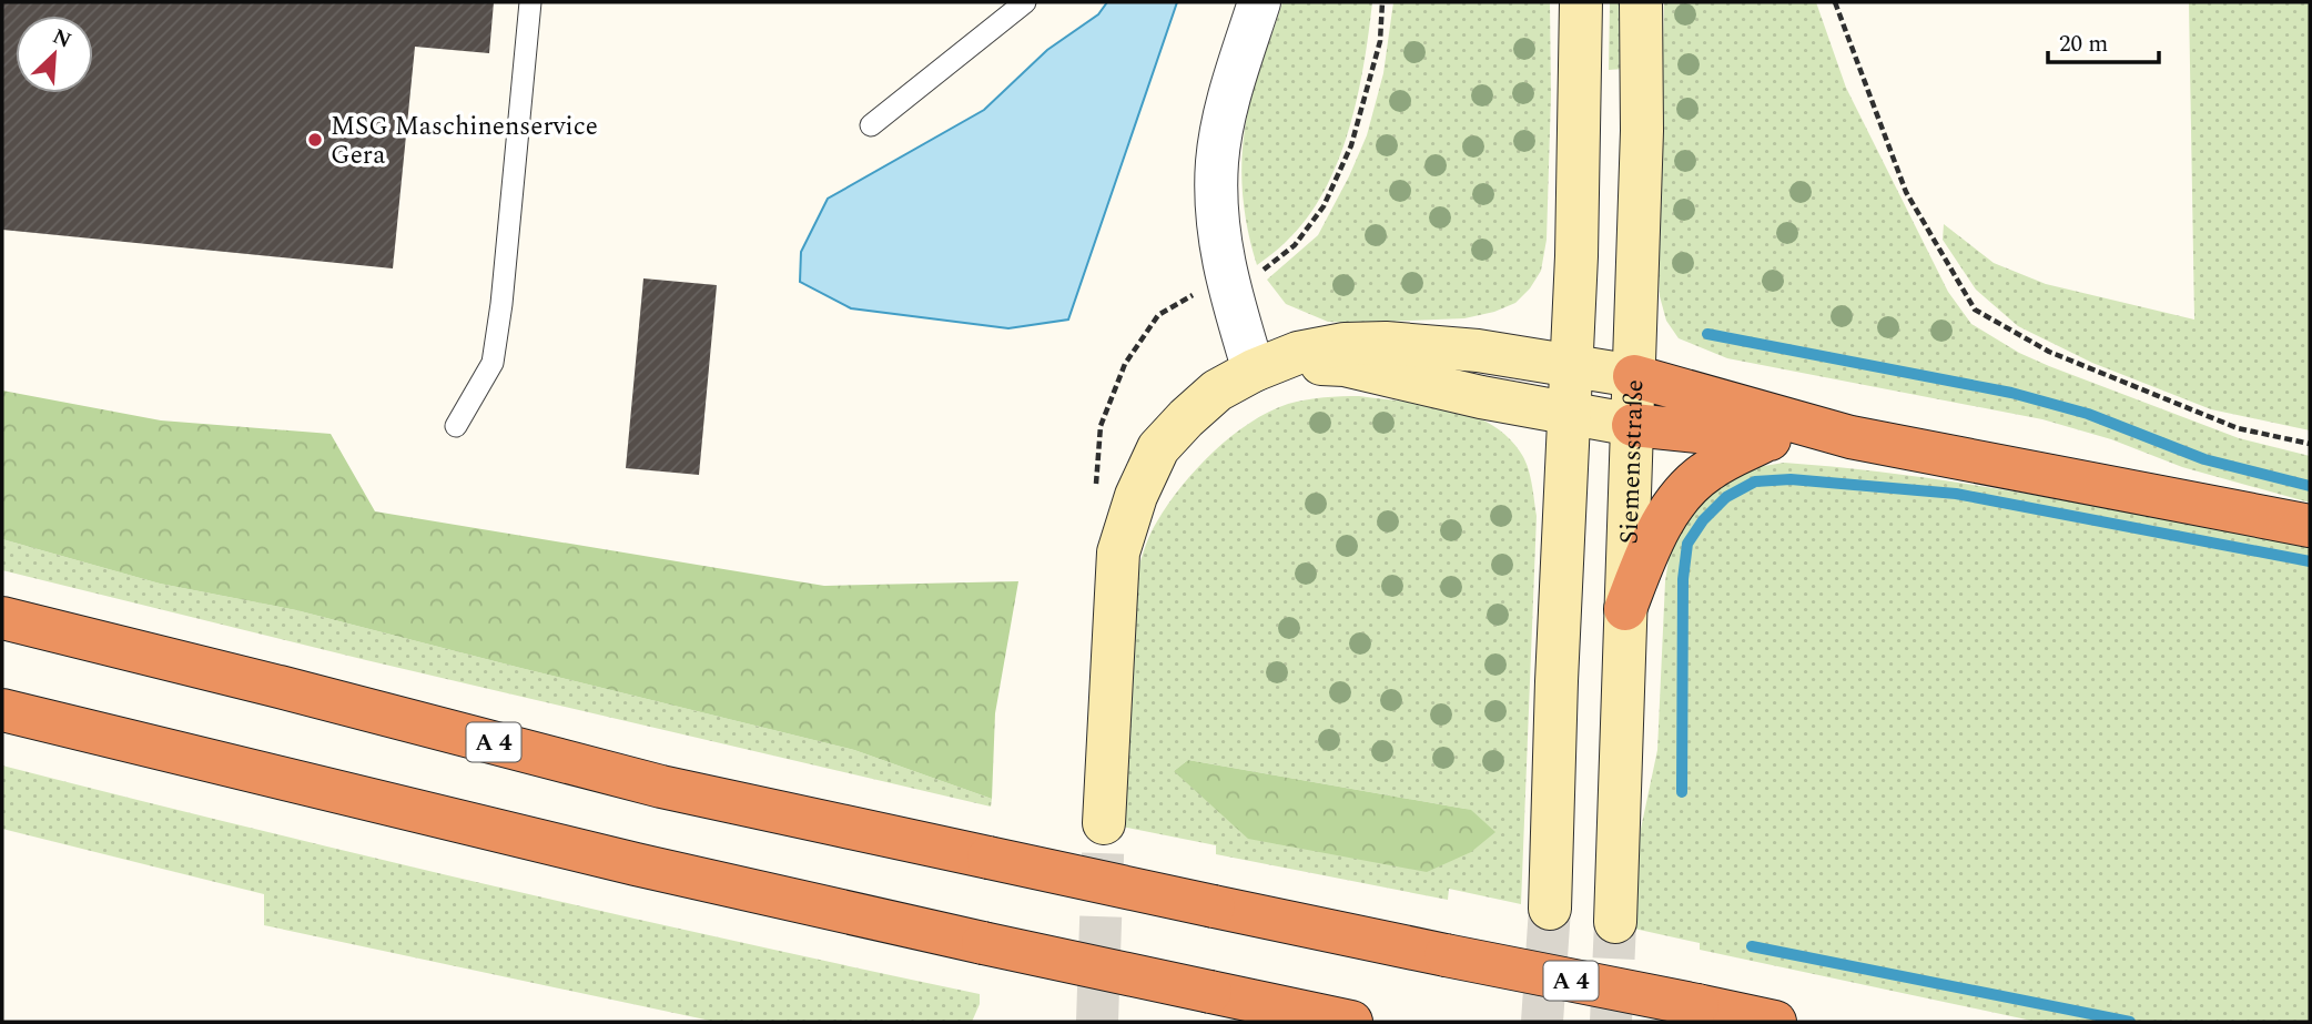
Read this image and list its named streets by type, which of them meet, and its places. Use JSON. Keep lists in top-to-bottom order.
{
  "streets": {
    "highway": ["A 4"],
    "main road": ["Siemensstraße"]
  },
  "places": ["MSG Maschinenservice Gera"],
  "scale_bar": "20 m",
  "north": "top right"
}
